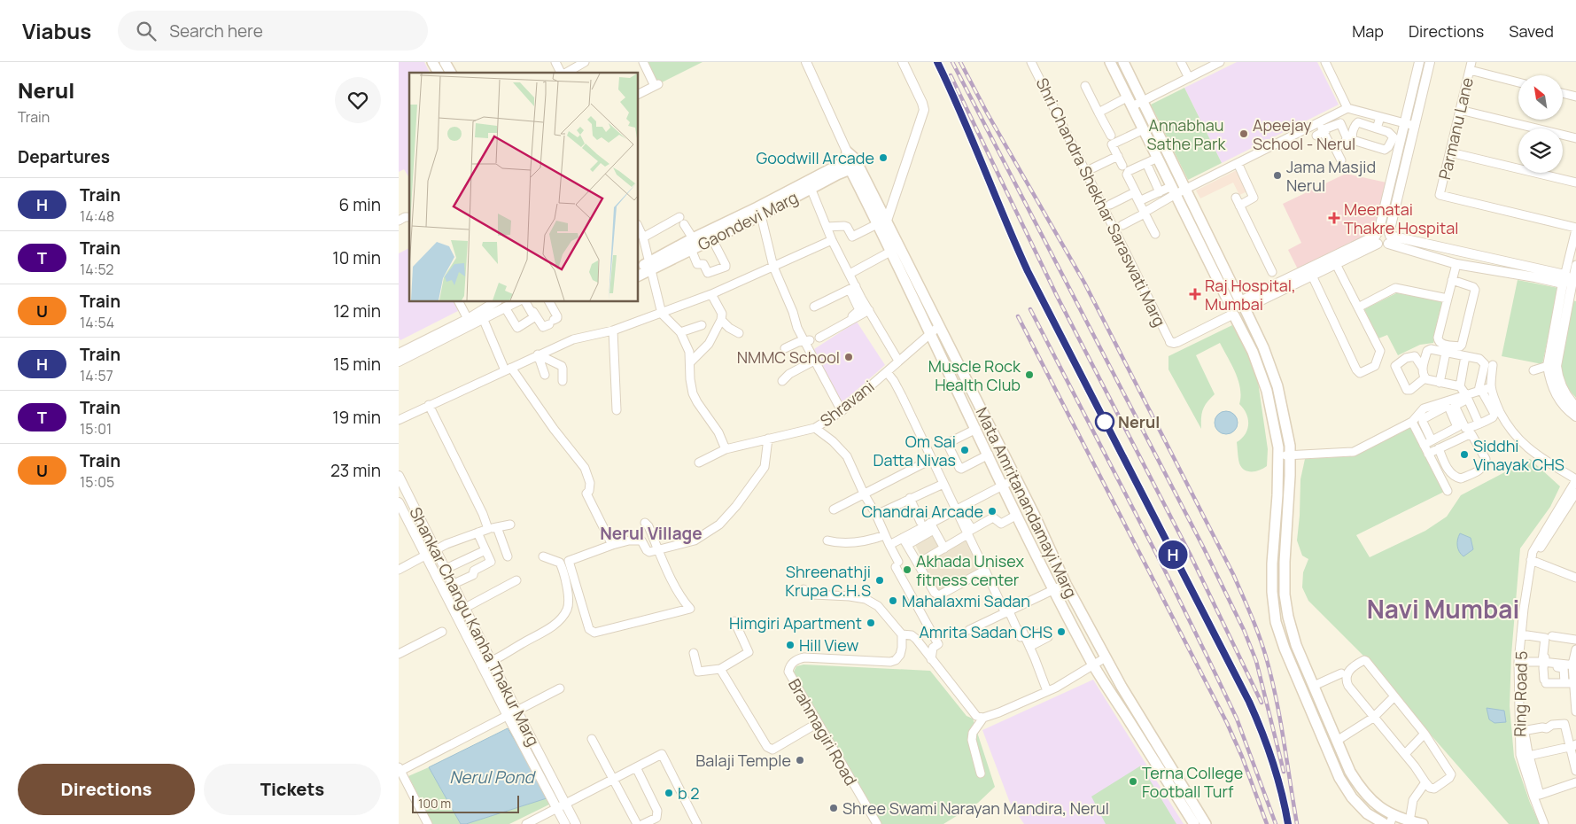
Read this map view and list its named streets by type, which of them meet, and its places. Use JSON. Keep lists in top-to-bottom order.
{
  "streets": {
    "main road": ["Gaondevi Marg", "Mata Amritanandamayi Marg"],
    "street": [
      "Parmanu Lane",
      "Shri Chandra Shekhar Saraswati Marg",
      "Shravani",
      "Shankar Changu Kanha Thakur Marg",
      "Ring Road 5",
      "Brahmagiri Road"
    ]
  },
  "crossings": [
    ["Gaondevi Marg", "Mata Amritanandamayi Marg"],
    ["Shravani", "Mata Amritanandamayi Marg"]
  ],
  "districts": ["Nerul Village", "Navi Mumbai"],
  "water": ["Nerul Pond"],
  "parks": ["Annabhau Sathe Park"],
  "places": {
    "other": [
      "Apeejay School - Nerul",
      "Goodwill Arcade",
      "Jama Masjid Nerul",
      "NMMC School",
      "Muscle Rock Health Club",
      "Nerul",
      "Om Sai Datta Nivas",
      "Siddhi Vinayak CHS",
      "Chandrai Arcade",
      "Akhada Unisex fitness center",
      "Shreenathji Krupa C.H.S",
      "Mahalaxmi Sadan",
      "Himgiri Apartment",
      "Amrita Sadan CHS",
      "Hill View",
      "Balaji Temple",
      "Terna College Football Turf",
      "b 2",
      "Shree Swami Narayan Mandira, Nerul"
    ],
    "health": ["Meenatai Thakre Hospital", "Raj Hospital, Mumbai"]
  },
  "scale_bar": "100 m",
  "north": "top left",
  "page": {
    "header": "Viabus",
    "search": "Search here",
    "nav": ["Map", "Directions", "Saved"],
    "heading": [
      ["Nerul", "Train"],
      "Departures"
    ],
    "on_map": "H",
    "list": [
      {
        "mark": "H",
        "name": "Train",
        "note": "14:48",
        "value": "6 min"
      },
      {
        "mark": "T",
        "name": "Train",
        "note": "14:52",
        "value": "10 min"
      },
      {
        "mark": "U",
        "name": "Train",
        "note": "14:54",
        "value": "12 min"
      },
      {
        "mark": "H",
        "name": "Train",
        "note": "14:57",
        "value": "15 min"
      },
      {
        "mark": "T",
        "name": "Train",
        "note": "15:01",
        "value": "19 min"
      },
      {
        "mark": "U",
        "name": "Train",
        "note": "15:05",
        "value": "23 min"
      }
    ],
    "buttons": ["Directions", "Tickets"],
    "scale": "100 m"
  }
}
